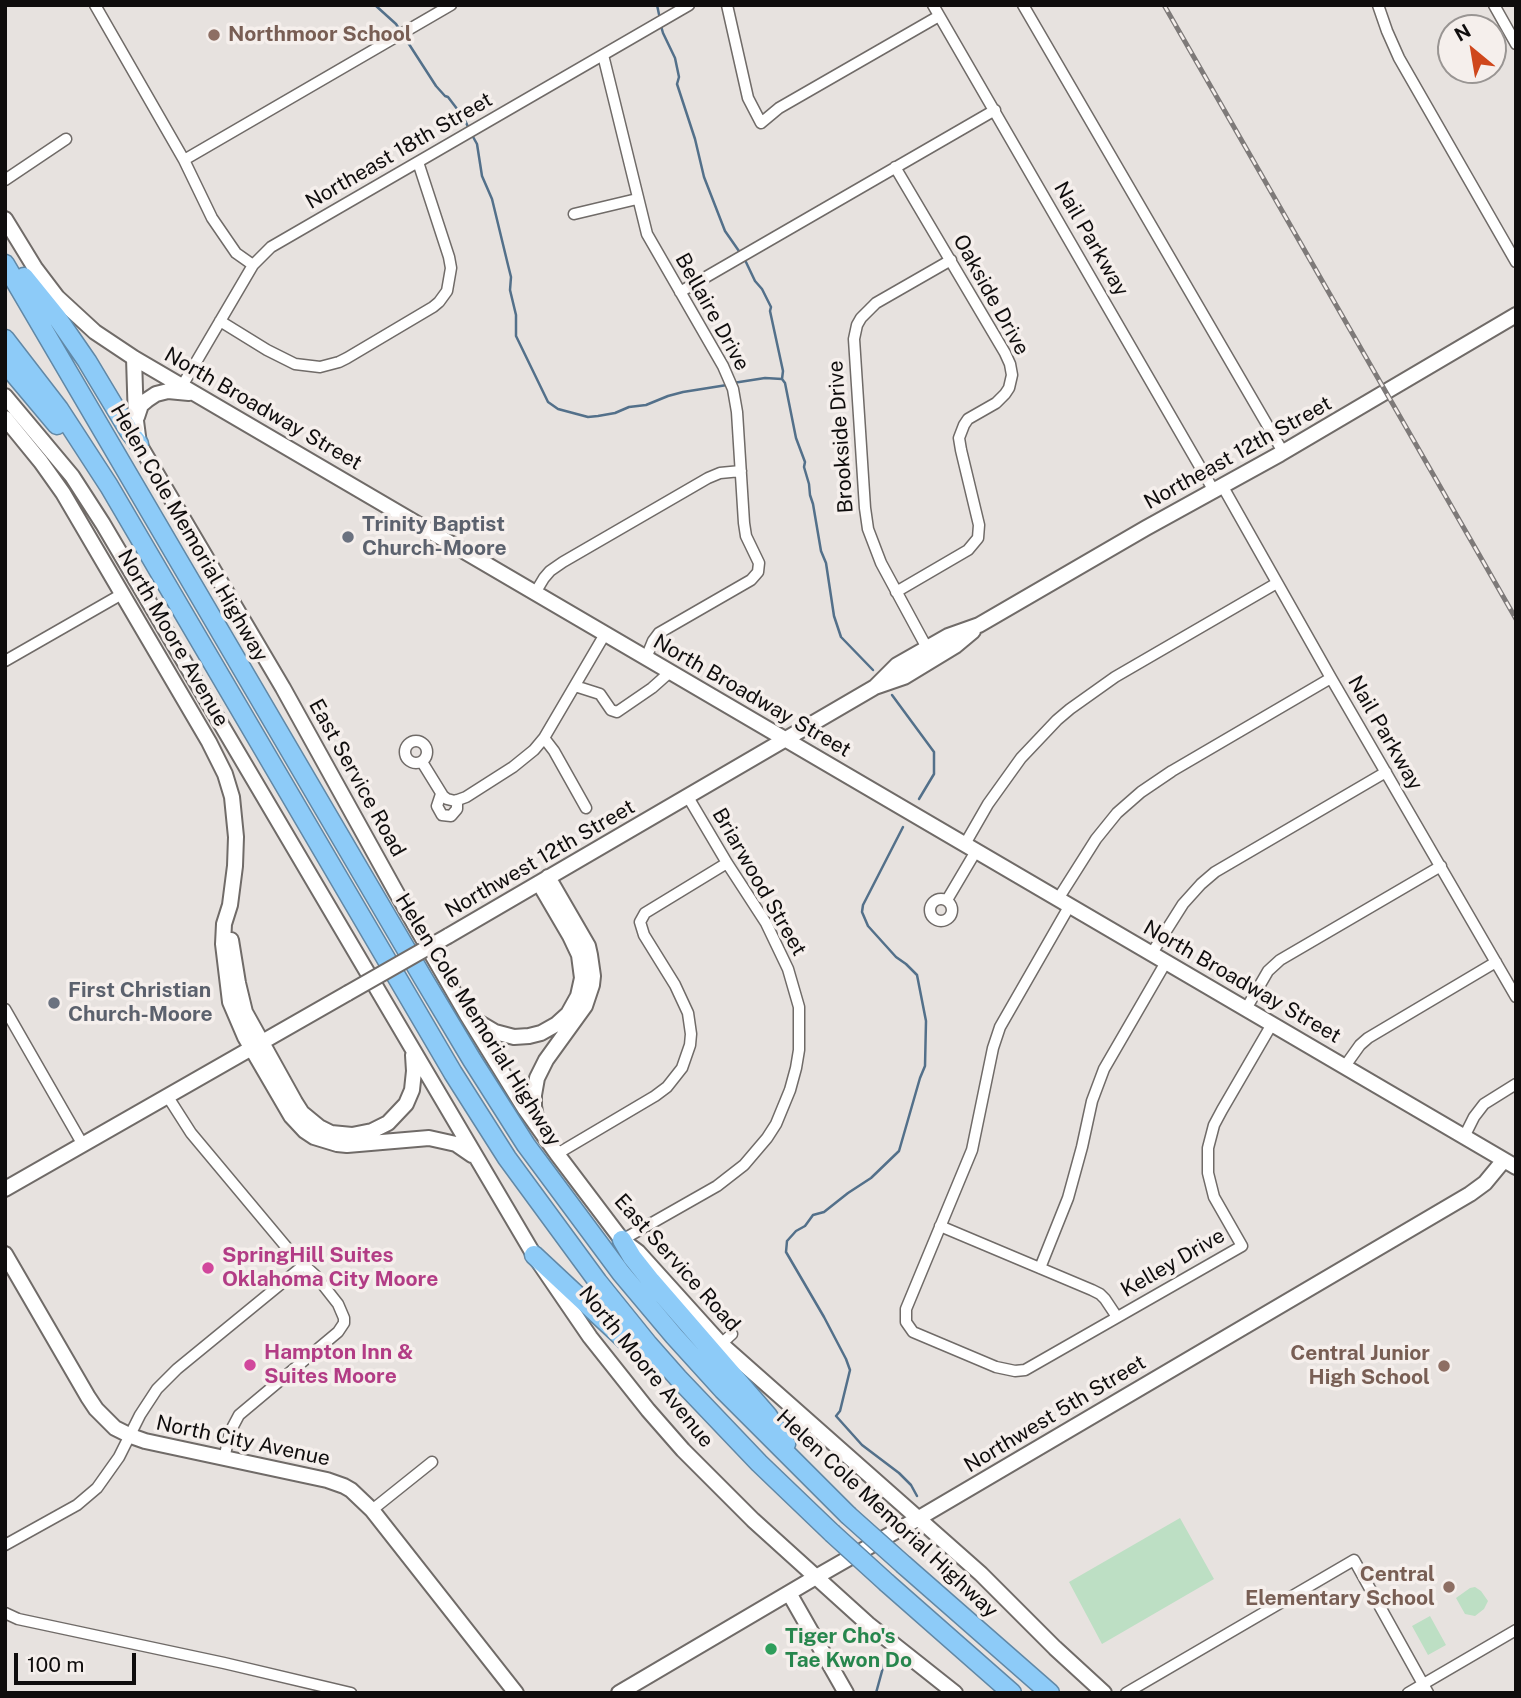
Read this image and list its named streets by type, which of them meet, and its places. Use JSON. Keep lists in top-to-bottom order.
{
  "streets": {
    "highway": ["Helen Cole Memorial Highway"],
    "main road": [
      "North Broadway Street",
      "Northeast 12th Street",
      "North Moore Avenue",
      "East Service Road",
      "Northwest 12th Street",
      "Northwest 5th Street",
      "North City Avenue"
    ],
    "street": [
      "Northeast 18th Street",
      "Nail Parkway",
      "Oakside Drive",
      "Bellaire Drive",
      "Brookside Drive",
      "Briarwood Street",
      "Kelley Drive"
    ]
  },
  "crossings": [
    ["Northeast 18th Street", "Bellaire Drive"],
    ["Northeast 18th Street", "North Broadway Street"],
    ["Nail Parkway", "Northeast 12th Street"],
    ["Oakside Drive", "Brookside Drive"],
    ["Bellaire Drive", "North Broadway Street"],
    ["North Broadway Street", "Northwest 12th Street"],
    ["North Broadway Street", "Kelley Drive"],
    ["North Broadway Street", "Northwest 5th Street"],
    ["Brookside Drive", "Northeast 12th Street"],
    ["Northeast 12th Street", "Northwest 12th Street"],
    ["North Moore Avenue", "Northwest 12th Street"],
    ["North Moore Avenue", "Northwest 5th Street"],
    ["East Service Road", "Briarwood Street"],
    ["East Service Road", "Northwest 5th Street"],
    ["Northwest 12th Street", "Briarwood Street"]
  ],
  "places": [
    "Northmoor School",
    "Trinity Baptist Church-Moore",
    "First Christian Church-Moore",
    "SpringHill Suites Oklahoma City Moore",
    "Hampton Inn & Suites Moore",
    "Central Junior High School",
    "Central Elementary School",
    "Tiger Cho's Tae Kwon Do"
  ],
  "scale_bar": "100 m",
  "north": "top left"
}
